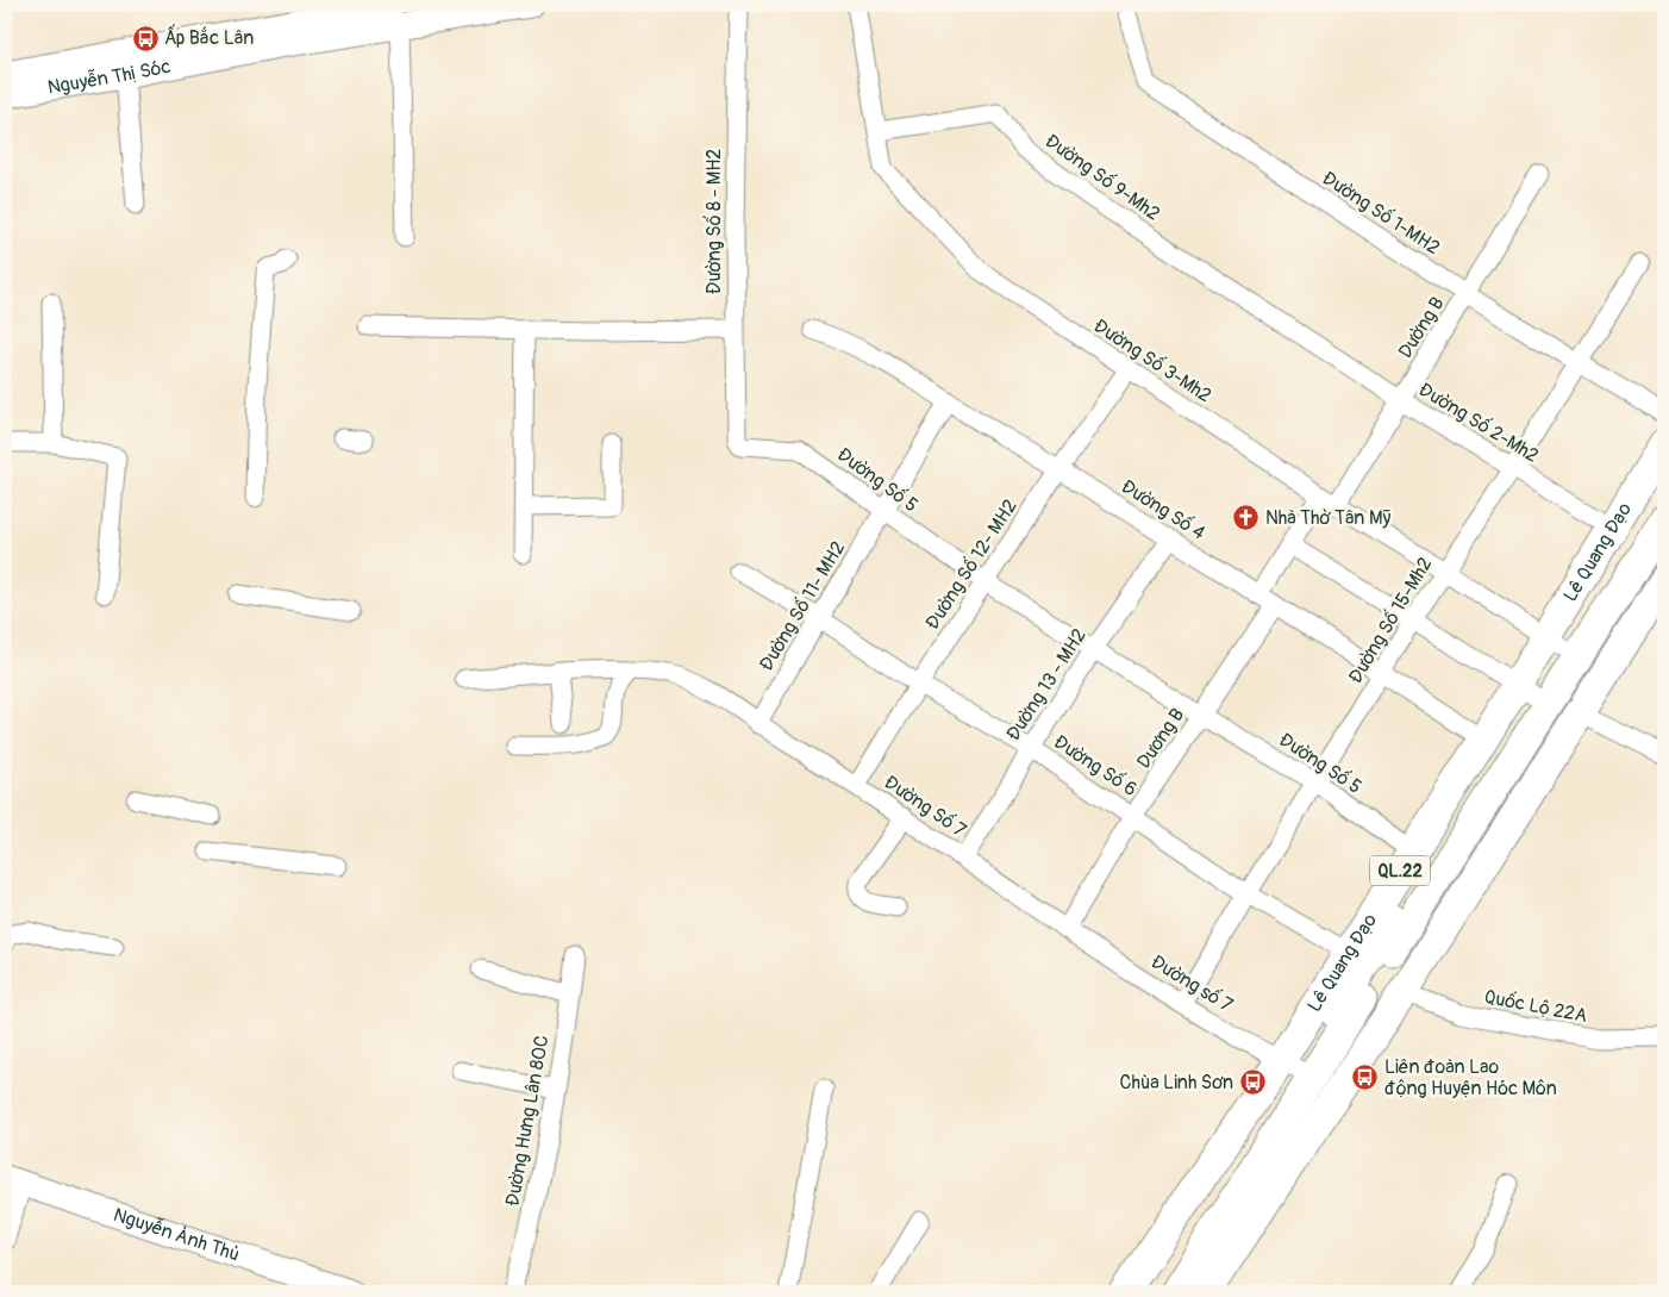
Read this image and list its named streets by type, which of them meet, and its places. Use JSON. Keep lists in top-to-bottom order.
{
  "streets": {
    "highway": ["Lê Quang Đạo", "QL.22"],
    "main road": ["Nguyễn Thị Sóc", "Nguyễn Ảnh Thủ"],
    "street": [
      "Đường Số 9-Mh2",
      "Đường Số 1-MH2",
      "Đường Số 8 - MH2",
      "Dường B",
      "Đường Số 3-Mh2",
      "Đường Số 2-Mh2",
      "Đường Số 5",
      "Đường Số 4",
      "Đường Số 12- MH2",
      "Đường Số 11- MH2",
      "Đường Số 15-Mh2",
      "Đường 13 - MH2",
      "Dương B",
      "Đường Số 6",
      "Đường Số 7",
      "Đường số 7",
      "Quốc Lộ 22A",
      "Đường Hưng Lân 80C"
    ]
  },
  "crossings": [
    ["Đường Số 9-Mh2", "Đường Số 3-Mh2"],
    ["Đường Số 9-Mh2", "Đường Số 2-Mh2"],
    ["Đường Số 1-MH2", "Dường B"],
    ["Đường Số 1-MH2", "Đường Số 15-Mh2"],
    ["Đường Số 8 - MH2", "Đường Số 5"],
    ["Dường B", "Đường Số 3-Mh2"],
    ["Dường B", "Đường Số 2-Mh2"],
    ["Đường Số 3-Mh2", "Lê Quang Đạo"],
    ["Đường Số 3-Mh2", "Đường Số 12- MH2"],
    ["Đường Số 3-Mh2", "Đường Số 15-Mh2"],
    ["Đường Số 2-Mh2", "Lê Quang Đạo"],
    ["Đường Số 2-Mh2", "Đường Số 15-Mh2"],
    ["Đường Số 5", "Lê Quang Đạo"],
    ["Đường Số 5", "Đường Số 12- MH2"],
    ["Đường Số 5", "Đường Số 11- MH2"],
    ["Đường Số 5", "Đường Số 15-Mh2"],
    ["Đường Số 5", "Đường 13 - MH2"],
    ["Đường Số 5", "Dương B"],
    ["Đường Số 4", "Lê Quang Đạo"],
    ["Đường Số 4", "Đường Số 12- MH2"],
    ["Đường Số 4", "Đường Số 15-Mh2"],
    ["Đường Số 4", "Đường 13 - MH2"],
    ["Đường Số 4", "Dương B"],
    ["Lê Quang Đạo", "Đường Số 6"],
    ["Lê Quang Đạo", "Đường số 7"],
    ["Đường Số 12- MH2", "Đường Số 6"],
    ["Đường Số 12- MH2", "Đường Số 7"],
    ["Đường Số 11- MH2", "Đường Số 6"],
    ["Đường Số 11- MH2", "Đường Số 7"],
    ["Đường Số 15-Mh2", "Đường Số 6"],
    ["Đường Số 15-Mh2", "Đường số 7"],
    ["Đường 13 - MH2", "Đường Số 6"],
    ["Đường 13 - MH2", "Đường Số 7"],
    ["Dương B", "Đường Số 6"],
    ["Dương B", "Đường Số 7"],
    ["Dương B", "Đường số 7"],
    ["Đường Số 7", "Đường số 7"]
  ],
  "places": {
    "bus stop": ["Ấp Bắc Lân", "Liên đoàn Lao động Huyện Hóc Môn", "Chùa Linh Sơn"],
    "church": ["Nhà Thờ Tân Mỹ"]
  }
}
